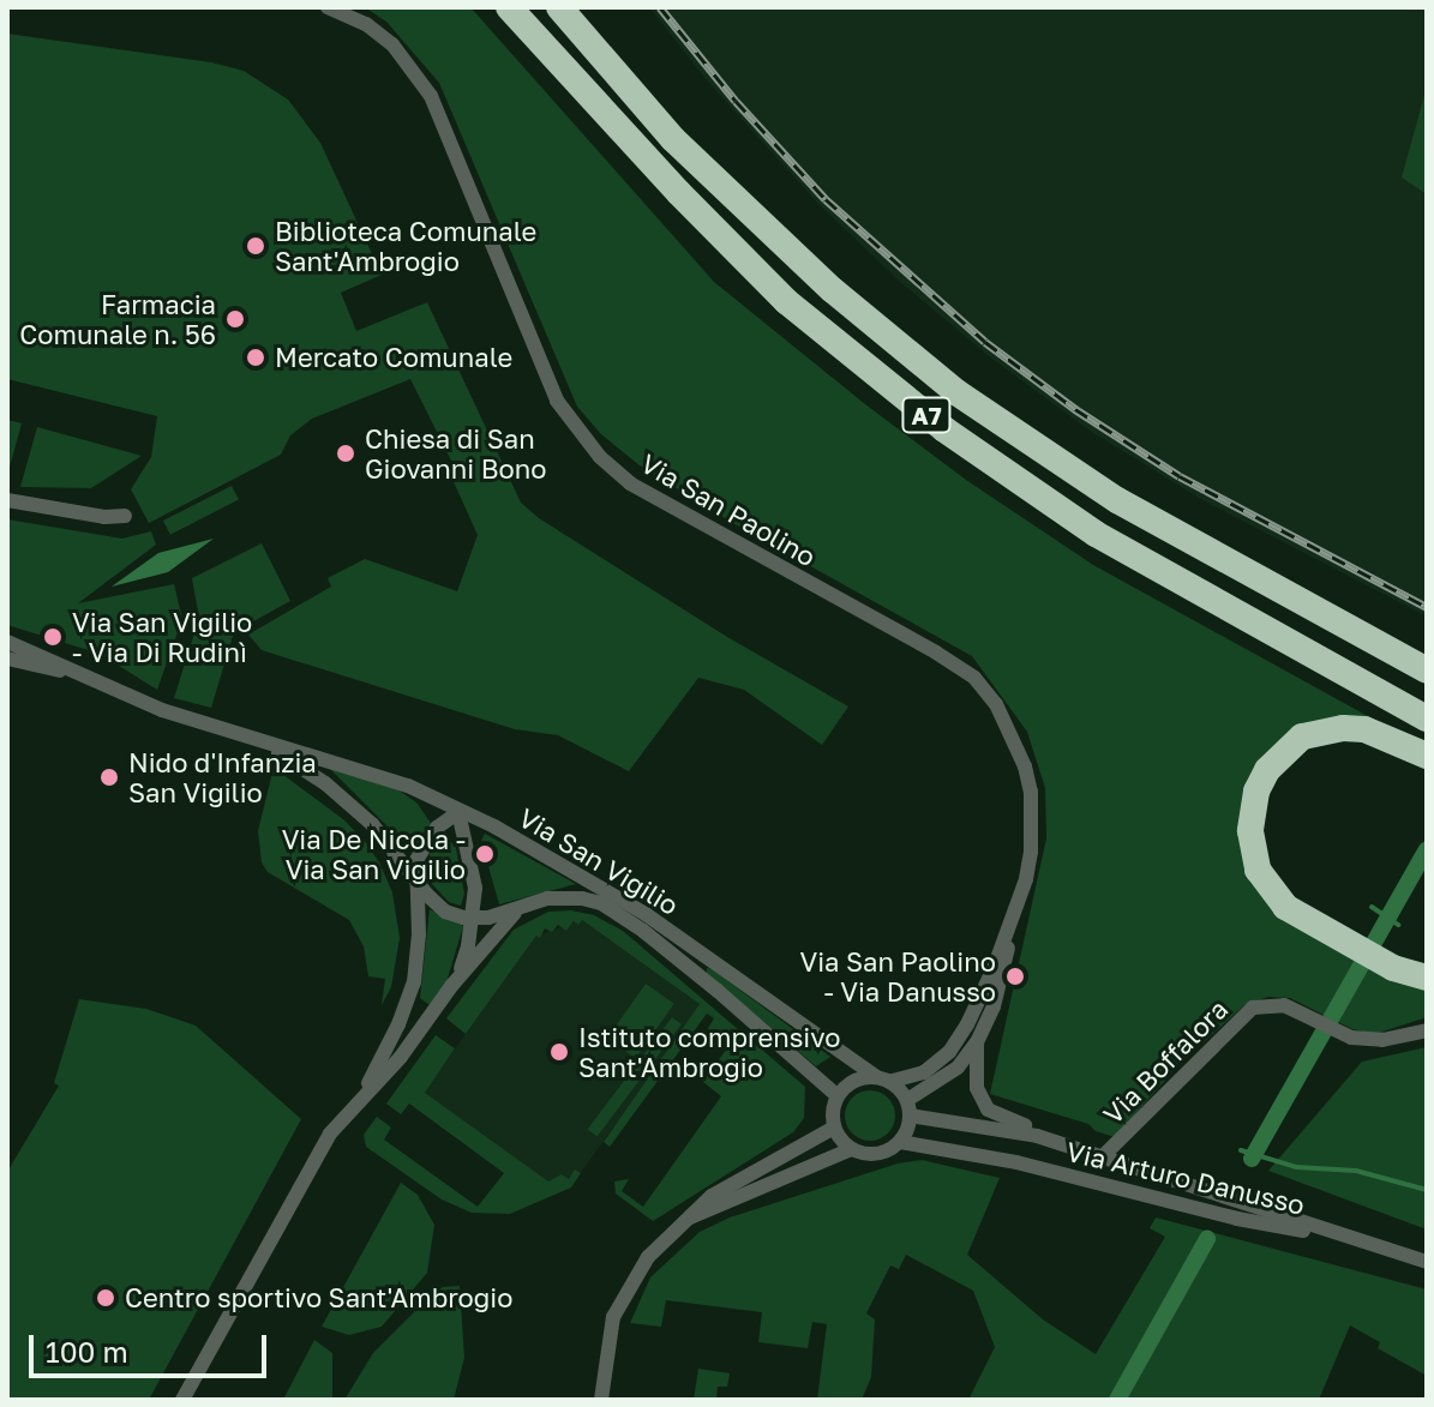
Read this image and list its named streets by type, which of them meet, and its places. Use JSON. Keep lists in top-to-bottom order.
{
  "streets": {
    "highway": ["A7"],
    "street": [
      "Via San Paolino",
      "Via San Vigilio",
      "Via Boffalora",
      "Via Arturo Danusso"
    ]
  },
  "crossings": [
    ["Via San Paolino", "Via San Vigilio"],
    ["Via San Paolino", "Via Arturo Danusso"],
    ["Via San Vigilio", "Via Arturo Danusso"],
    ["Via Boffalora", "Via Arturo Danusso"]
  ],
  "places": [
    "Biblioteca Comunale Sant'Ambrogio",
    "Farmacia Comunale n. 56",
    "Mercato Comunale",
    "Chiesa di San Giovanni Bono",
    "Via San Vigilio - Via Di Rudinì",
    "Nido d'Infanzia San Vigilio",
    "Via De Nicola - Via San Vigilio",
    "Via San Paolino - Via Danusso",
    "Istituto comprensivo Sant'Ambrogio",
    "Centro sportivo Sant'Ambrogio"
  ],
  "scale_bar": "100 m"
}
